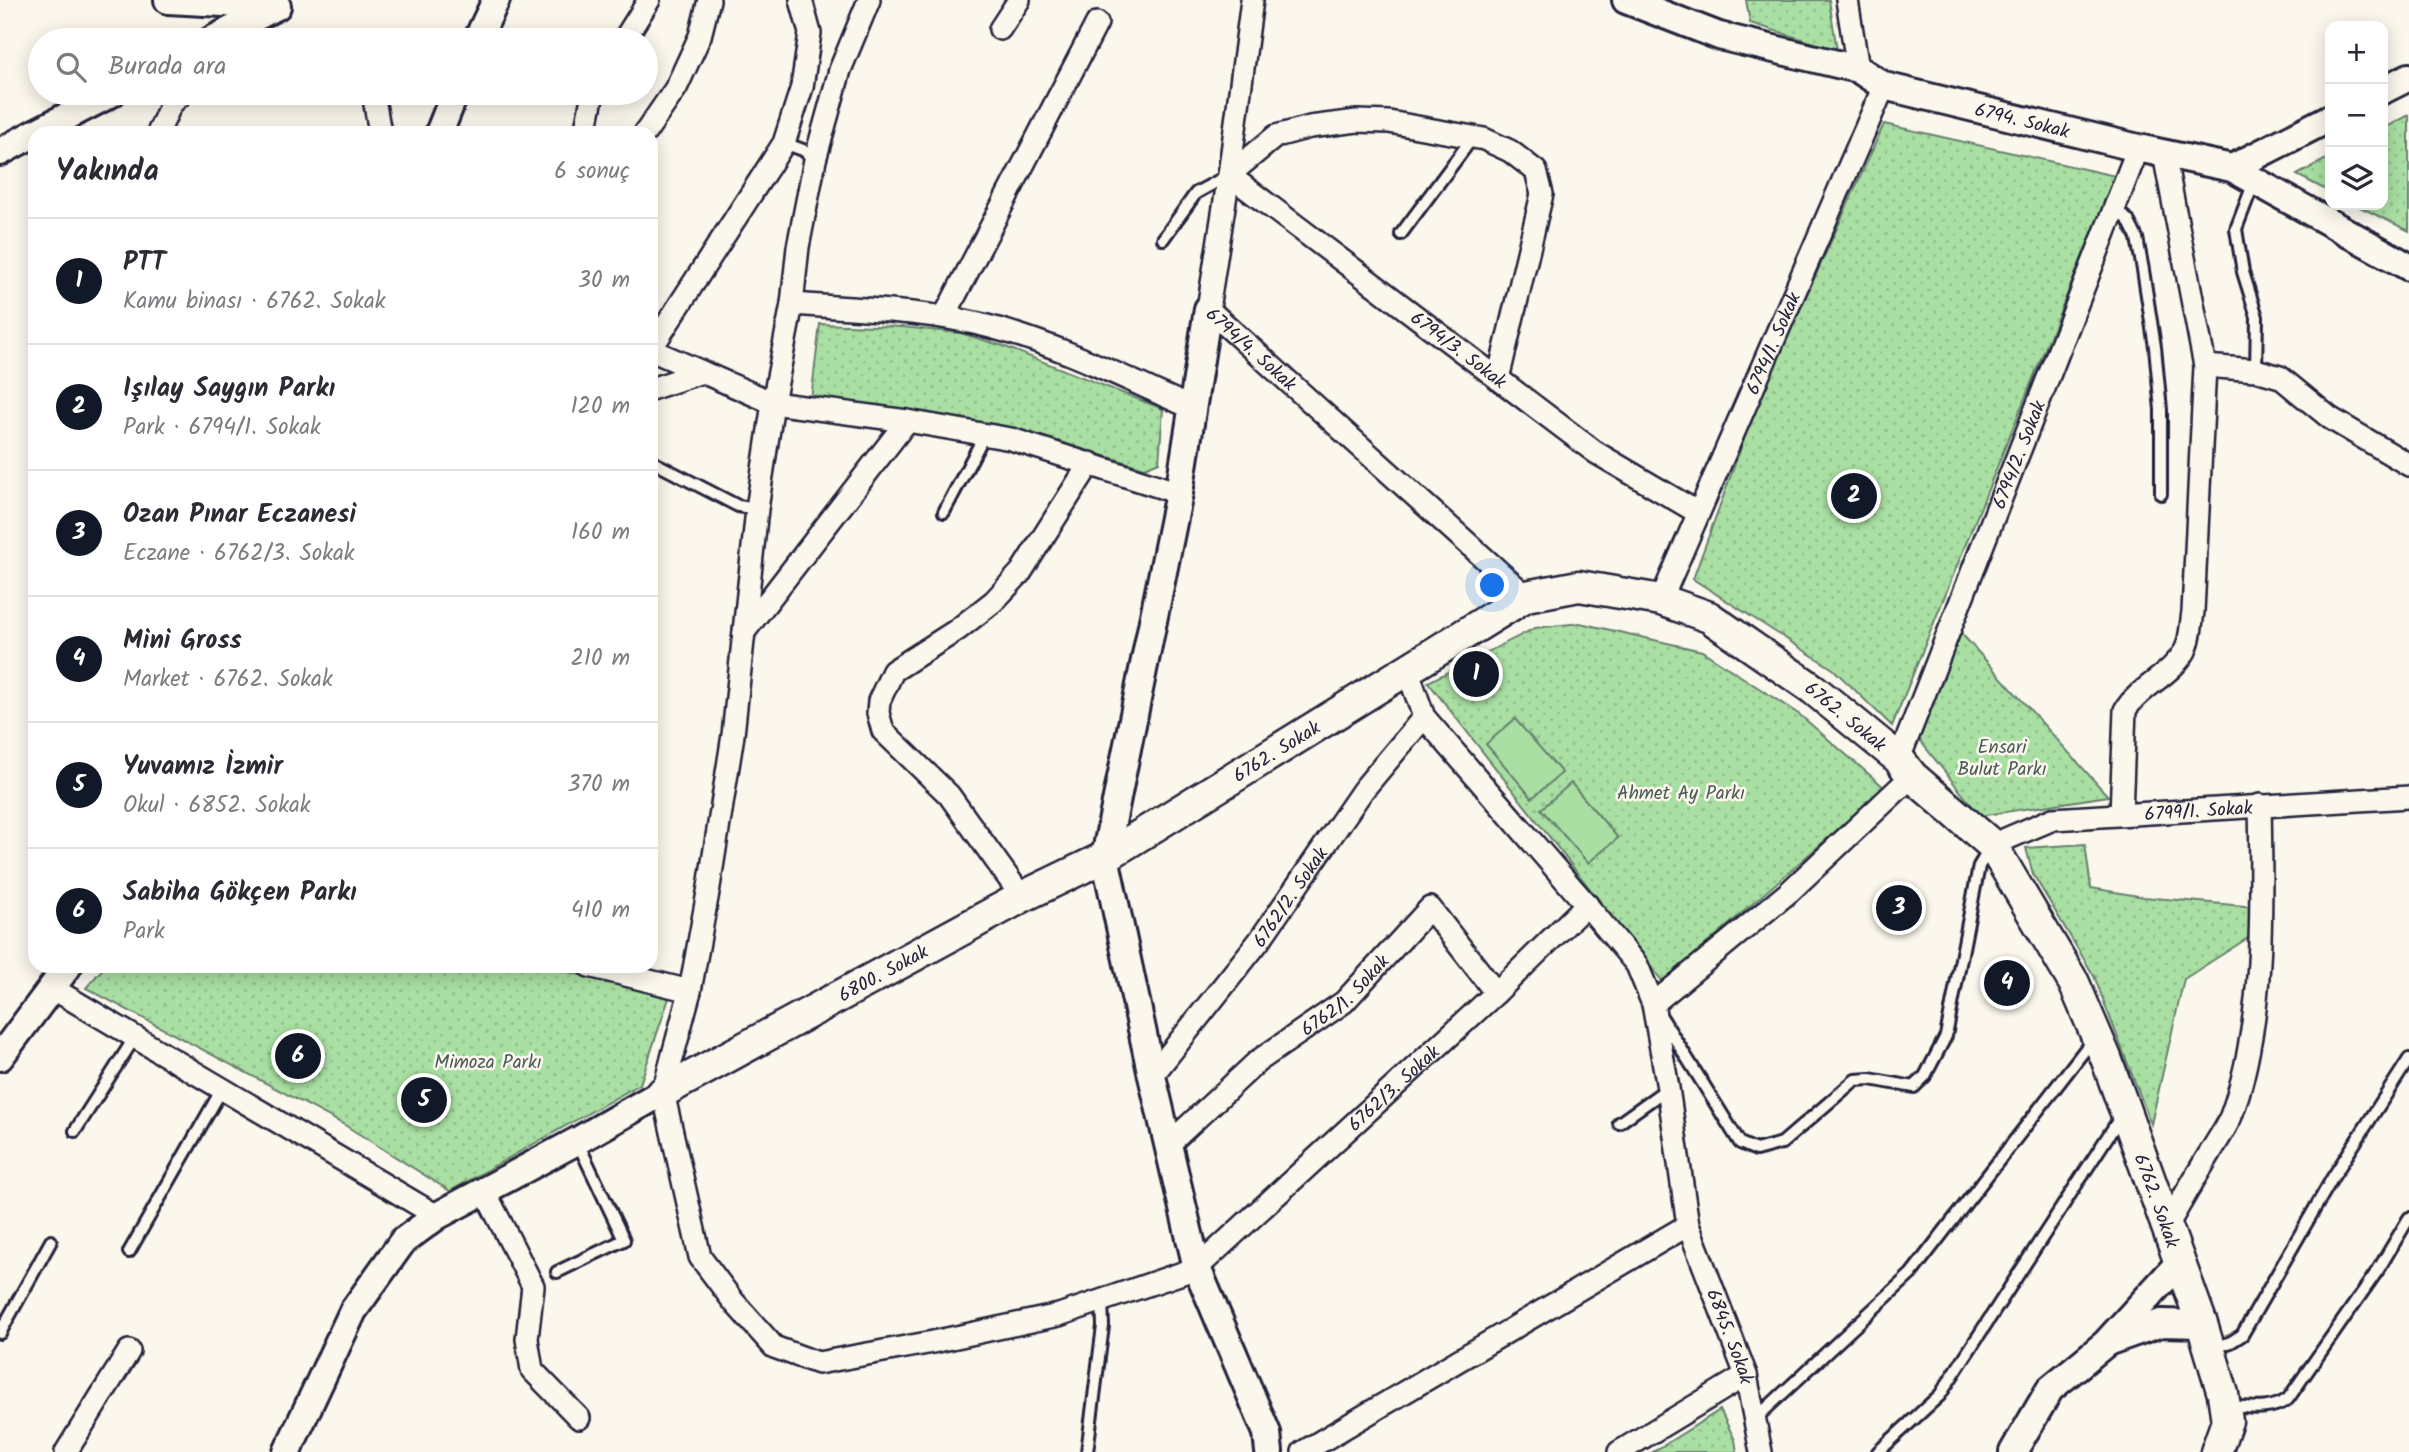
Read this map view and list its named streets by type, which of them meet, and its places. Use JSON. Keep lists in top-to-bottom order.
{
  "streets": {
    "main road": ["6762. Sokak", "6800. Sokak"],
    "street": [
      "6794. Sokak",
      "6794/1. Sokak",
      "6794/4. Sokak",
      "6794/3. Sokak",
      "6794/2. Sokak",
      "6799/1. Sokak",
      "6762/2. Sokak",
      "6762/1. Sokak",
      "6762/3. Sokak",
      "6845. Sokak"
    ]
  },
  "crossings": [
    ["6794. Sokak", "6794/1. Sokak"],
    ["6794. Sokak", "6794/2. Sokak"],
    ["6794/1. Sokak", "6794/3. Sokak"],
    ["6794/1. Sokak", "6762. Sokak"],
    ["6794/4. Sokak", "6794/3. Sokak"],
    ["6794/4. Sokak", "6762. Sokak"],
    ["6794/2. Sokak", "6762. Sokak"],
    ["6762. Sokak", "6799/1. Sokak"],
    ["6762. Sokak", "6800. Sokak"],
    ["6762/2. Sokak", "6845. Sokak"],
    ["6762/1. Sokak", "6762/3. Sokak"],
    ["6762/3. Sokak", "6845. Sokak"]
  ],
  "parks": ["Ensari Bulut Parkı", "Ahmet Ay Parkı", "Mimoza Parkı"],
  "page": {
    "map_buttons": ["+", "−"],
    "search": "Burada ara",
    "heading": ["Yakında", "6 sonuç"],
    "list": [
      {
        "mark": "1",
        "name": "PTT",
        "note": "Kamu binası · 6762. Sokak",
        "value": "30 m"
      },
      {
        "mark": "2",
        "name": "Işılay Saygın Parkı",
        "note": "Park · 6794/1. Sokak",
        "value": "120 m"
      },
      {
        "mark": "3",
        "name": "Ozan Pınar Eczanesi",
        "note": "Eczane · 6762/3. Sokak",
        "value": "160 m"
      },
      {
        "mark": "4",
        "name": "Mini Gross",
        "note": "Market · 6762. Sokak",
        "value": "210 m"
      },
      {
        "mark": "5",
        "name": "Yuvamız İzmir",
        "note": "Okul · 6852. Sokak",
        "value": "370 m"
      },
      {
        "mark": "6",
        "name": "Sabiha Gökçen Parkı",
        "note": "Park",
        "value": "410 m"
      }
    ],
    "pins": [
      "2",
      "1",
      "3",
      "4",
      "6",
      "5"
    ]
  }
}
